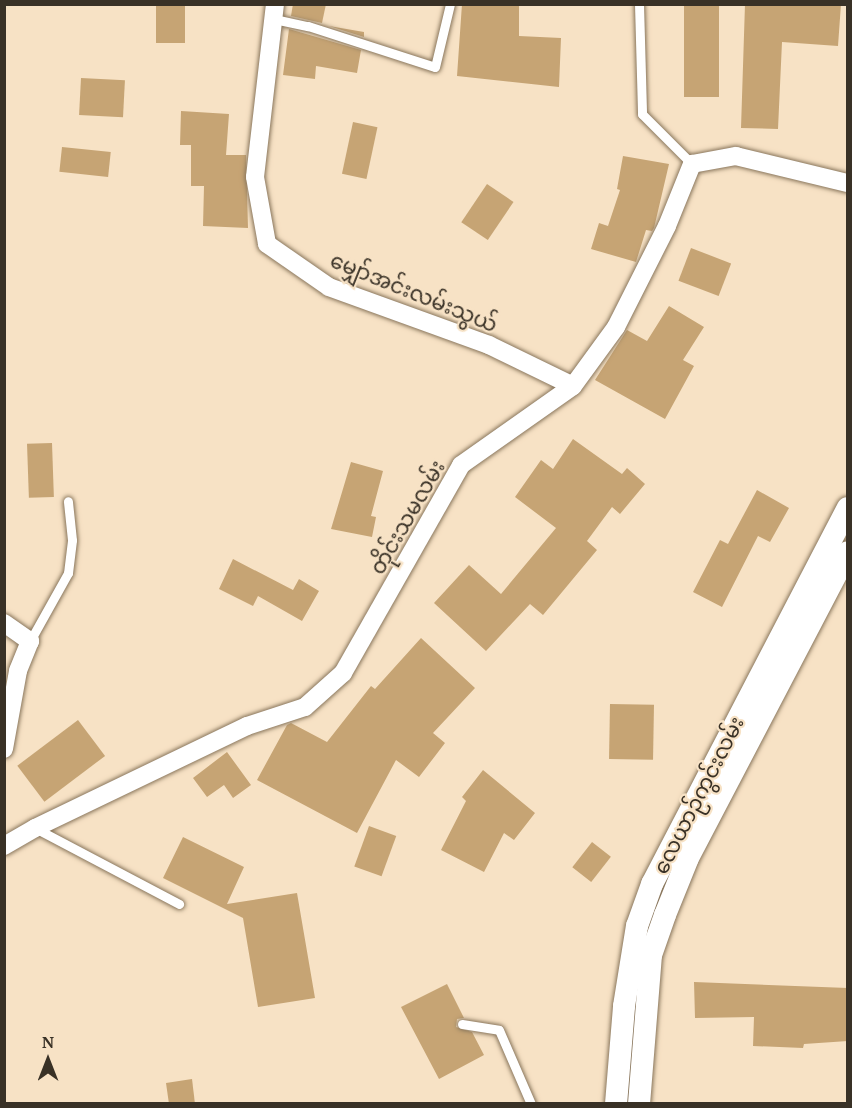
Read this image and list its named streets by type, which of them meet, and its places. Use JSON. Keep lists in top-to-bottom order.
{
  "streets": {
    "street": ["မျှော်အင်းလမ်းသွယ်", "တိုင်းသမလမ်း", "လေယာဉ်ကွင်းလမ်း"]
  },
  "crossings": [
    ["မျှော်အင်းလမ်းသွယ်", "တိုင်းသမလမ်း"]
  ],
  "north": "top"
}
